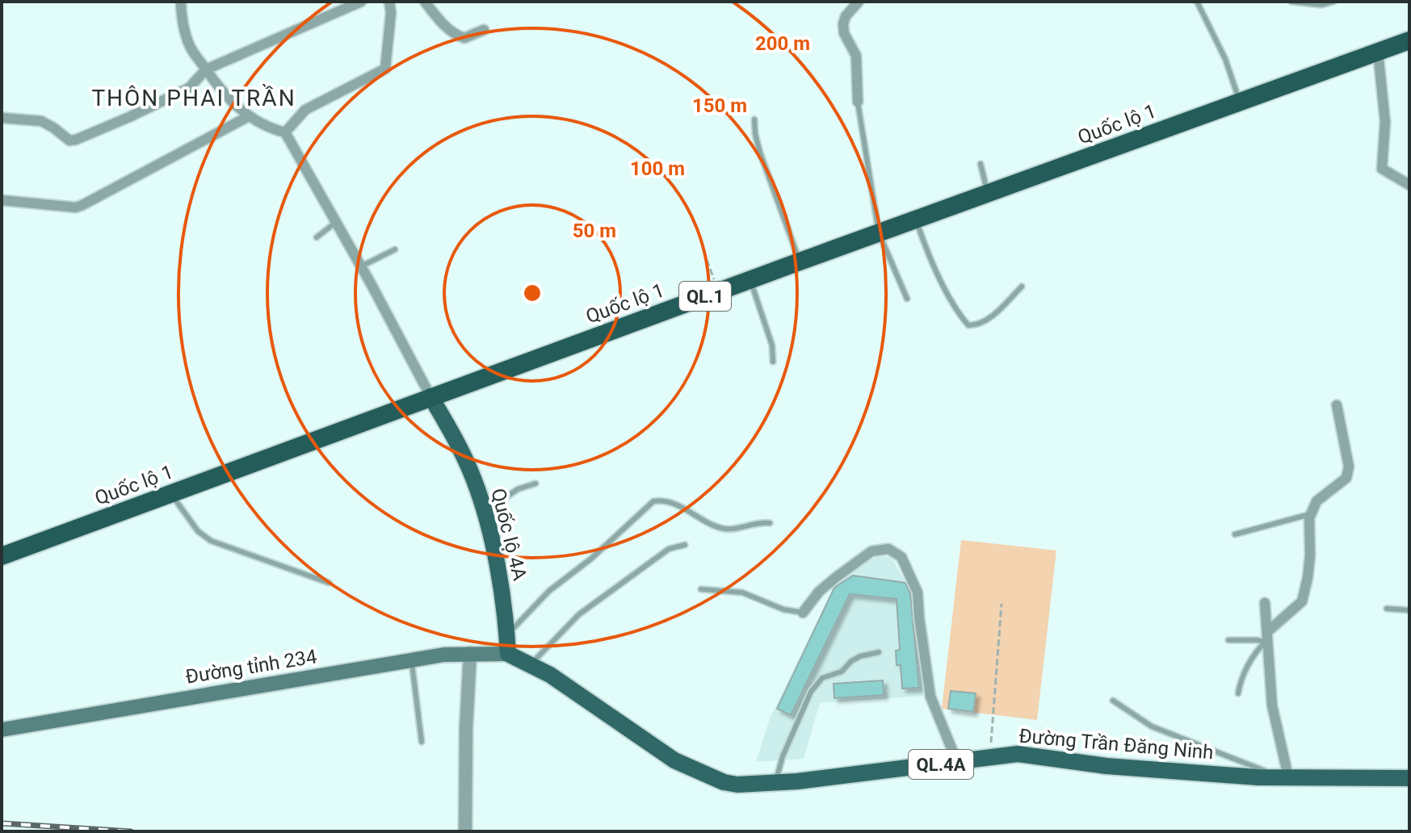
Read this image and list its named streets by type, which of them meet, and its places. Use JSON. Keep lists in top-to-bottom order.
{
  "streets": {
    "highway": ["Quốc lộ 1", "QL.1"],
    "main road": [
      "Quốc lộ 4A",
      "Đường tỉnh 234",
      "Đường Trần Đăng Ninh",
      "QL.4A"
    ]
  },
  "crossings": [
    ["Quốc lộ 1", "Quốc lộ 4A"],
    ["Quốc lộ 4A", "Đường tỉnh 234"],
    ["Quốc lộ 4A", "Đường Trần Đăng Ninh"],
    ["Đường tỉnh 234", "Đường Trần Đăng Ninh"]
  ],
  "districts": ["THÔN PHAI TRẦN"],
  "rings": [
    "200 m",
    "150 m",
    "100 m",
    "50 m"
  ]
}
